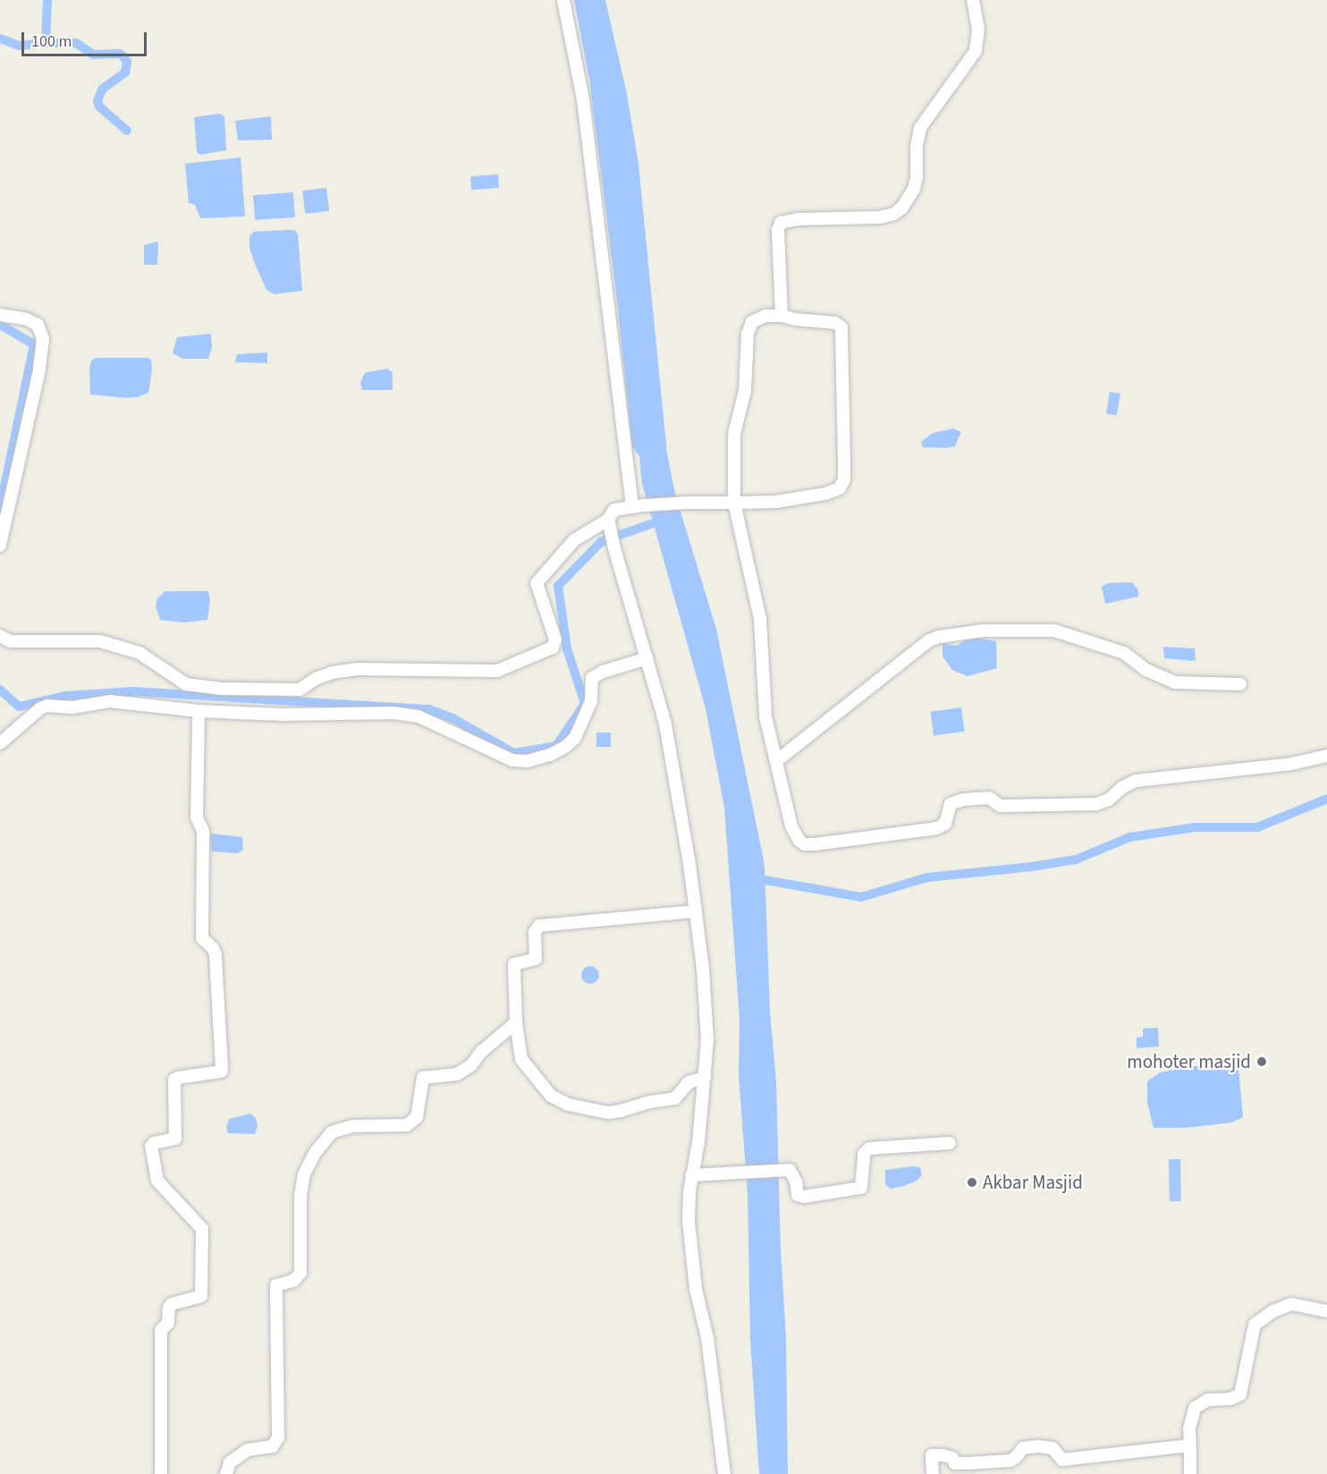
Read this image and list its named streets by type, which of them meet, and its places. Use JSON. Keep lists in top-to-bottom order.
{
  "places": ["mohoter masjid", "Akbar Masjid"],
  "scale_bar": "100 m"
}
